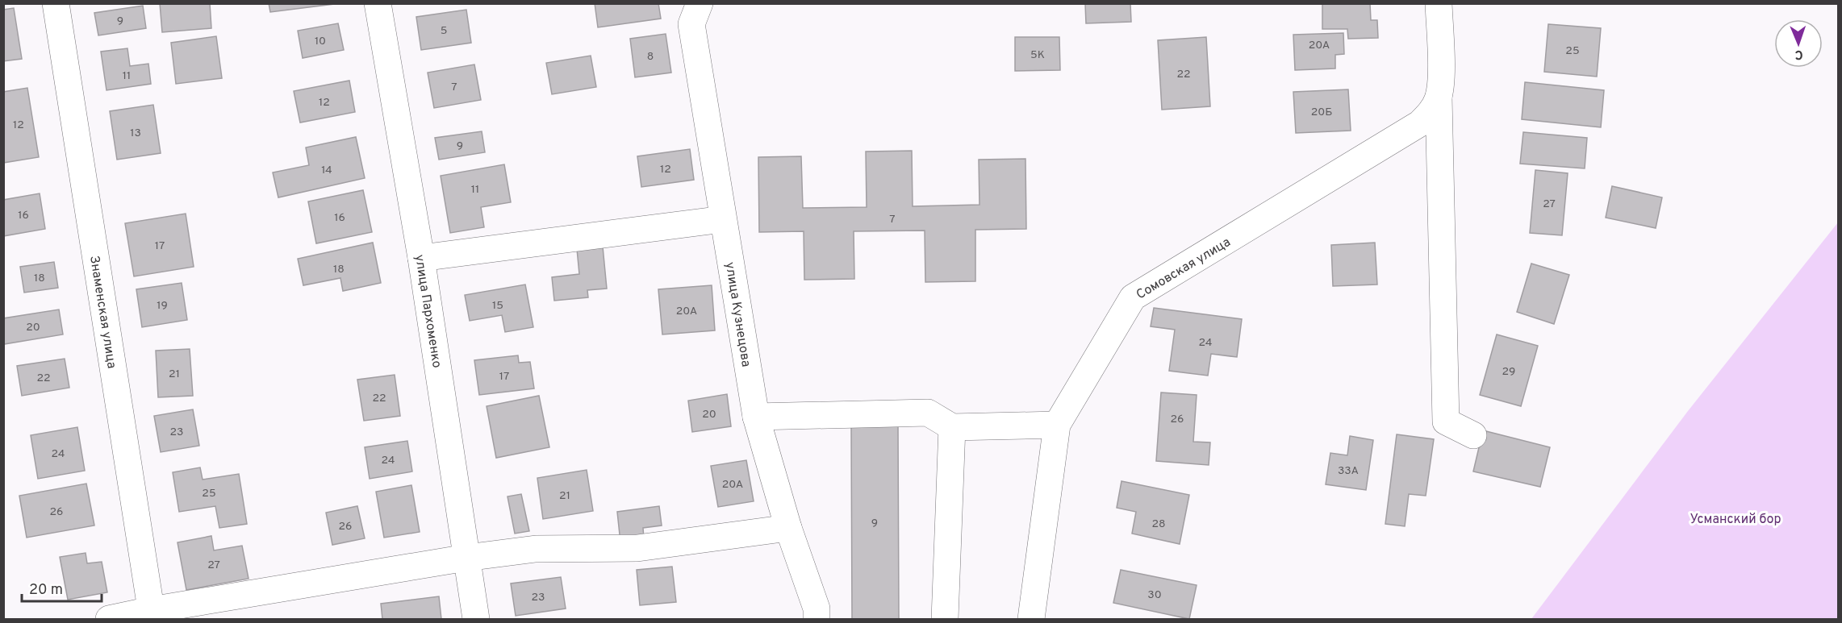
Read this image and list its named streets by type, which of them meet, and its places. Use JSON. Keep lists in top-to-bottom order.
{
  "streets": {
    "street": [
      "Сомовская улица",
      "улица Пархоменко",
      "Знаменская улица",
      "улица Кузнецова"
    ]
  },
  "parks": ["Усманский бор"],
  "house_numbers": [
    "9",
    "5",
    "10",
    "20А",
    "25",
    "5К",
    "8",
    "22",
    "11",
    "7",
    "12",
    "20Б",
    "12",
    "13",
    "9",
    "12",
    "14",
    "11",
    "27",
    "16",
    "16",
    "7",
    "17",
    "18",
    "18",
    "19",
    "15",
    "20А",
    "20",
    "24",
    "29",
    "21",
    "17",
    "22",
    "22",
    "20",
    "26",
    "23",
    "24",
    "24",
    "33А",
    "20А",
    "25",
    "21",
    "26",
    "9",
    "28",
    "26",
    "27",
    "30",
    "23"
  ],
  "scale_bar": "20 m",
  "north": "bottom"
}
